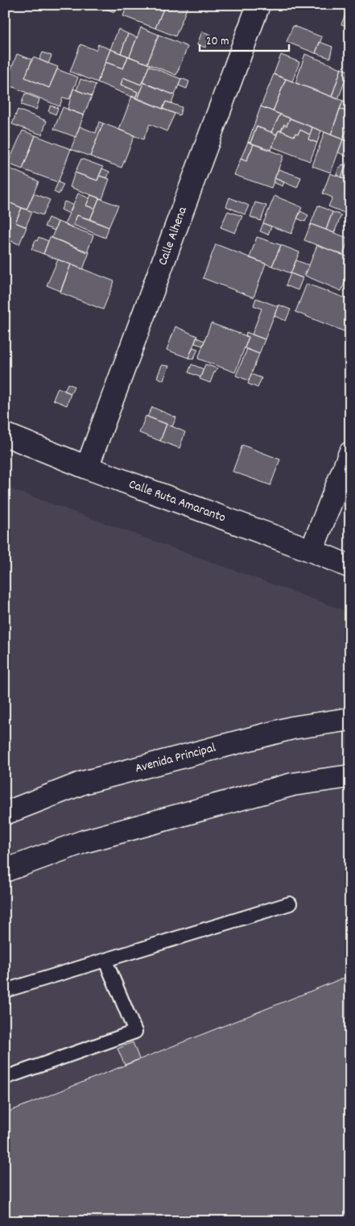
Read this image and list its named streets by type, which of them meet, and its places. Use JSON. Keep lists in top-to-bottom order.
{
  "streets": {
    "street": ["Calle Alhena", "Calle Ruta Amaranto", "Avenida Principal"]
  },
  "crossings": [
    ["Calle Alhena", "Calle Ruta Amaranto"]
  ],
  "scale_bar": "20 m"
}
